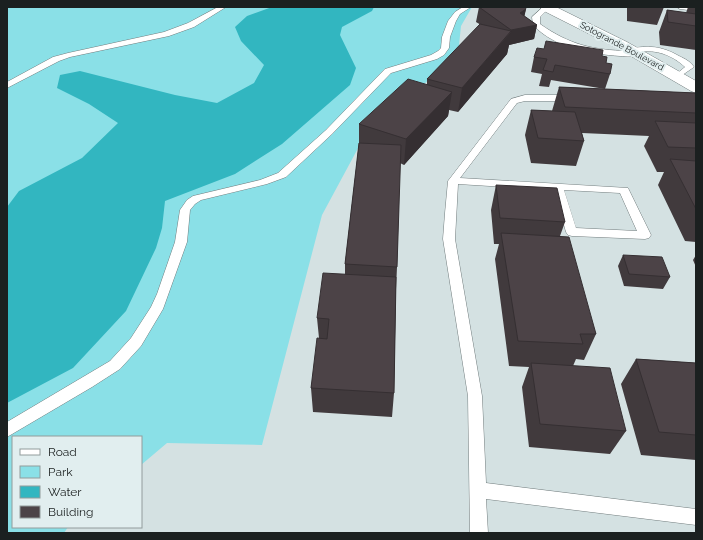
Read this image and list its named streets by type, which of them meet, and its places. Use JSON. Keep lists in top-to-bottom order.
{
  "streets": {
    "street": ["Sotogrande Boulevard"]
  },
  "legend": [
    "Road",
    "Park",
    "Water",
    "Building"
  ]
}
